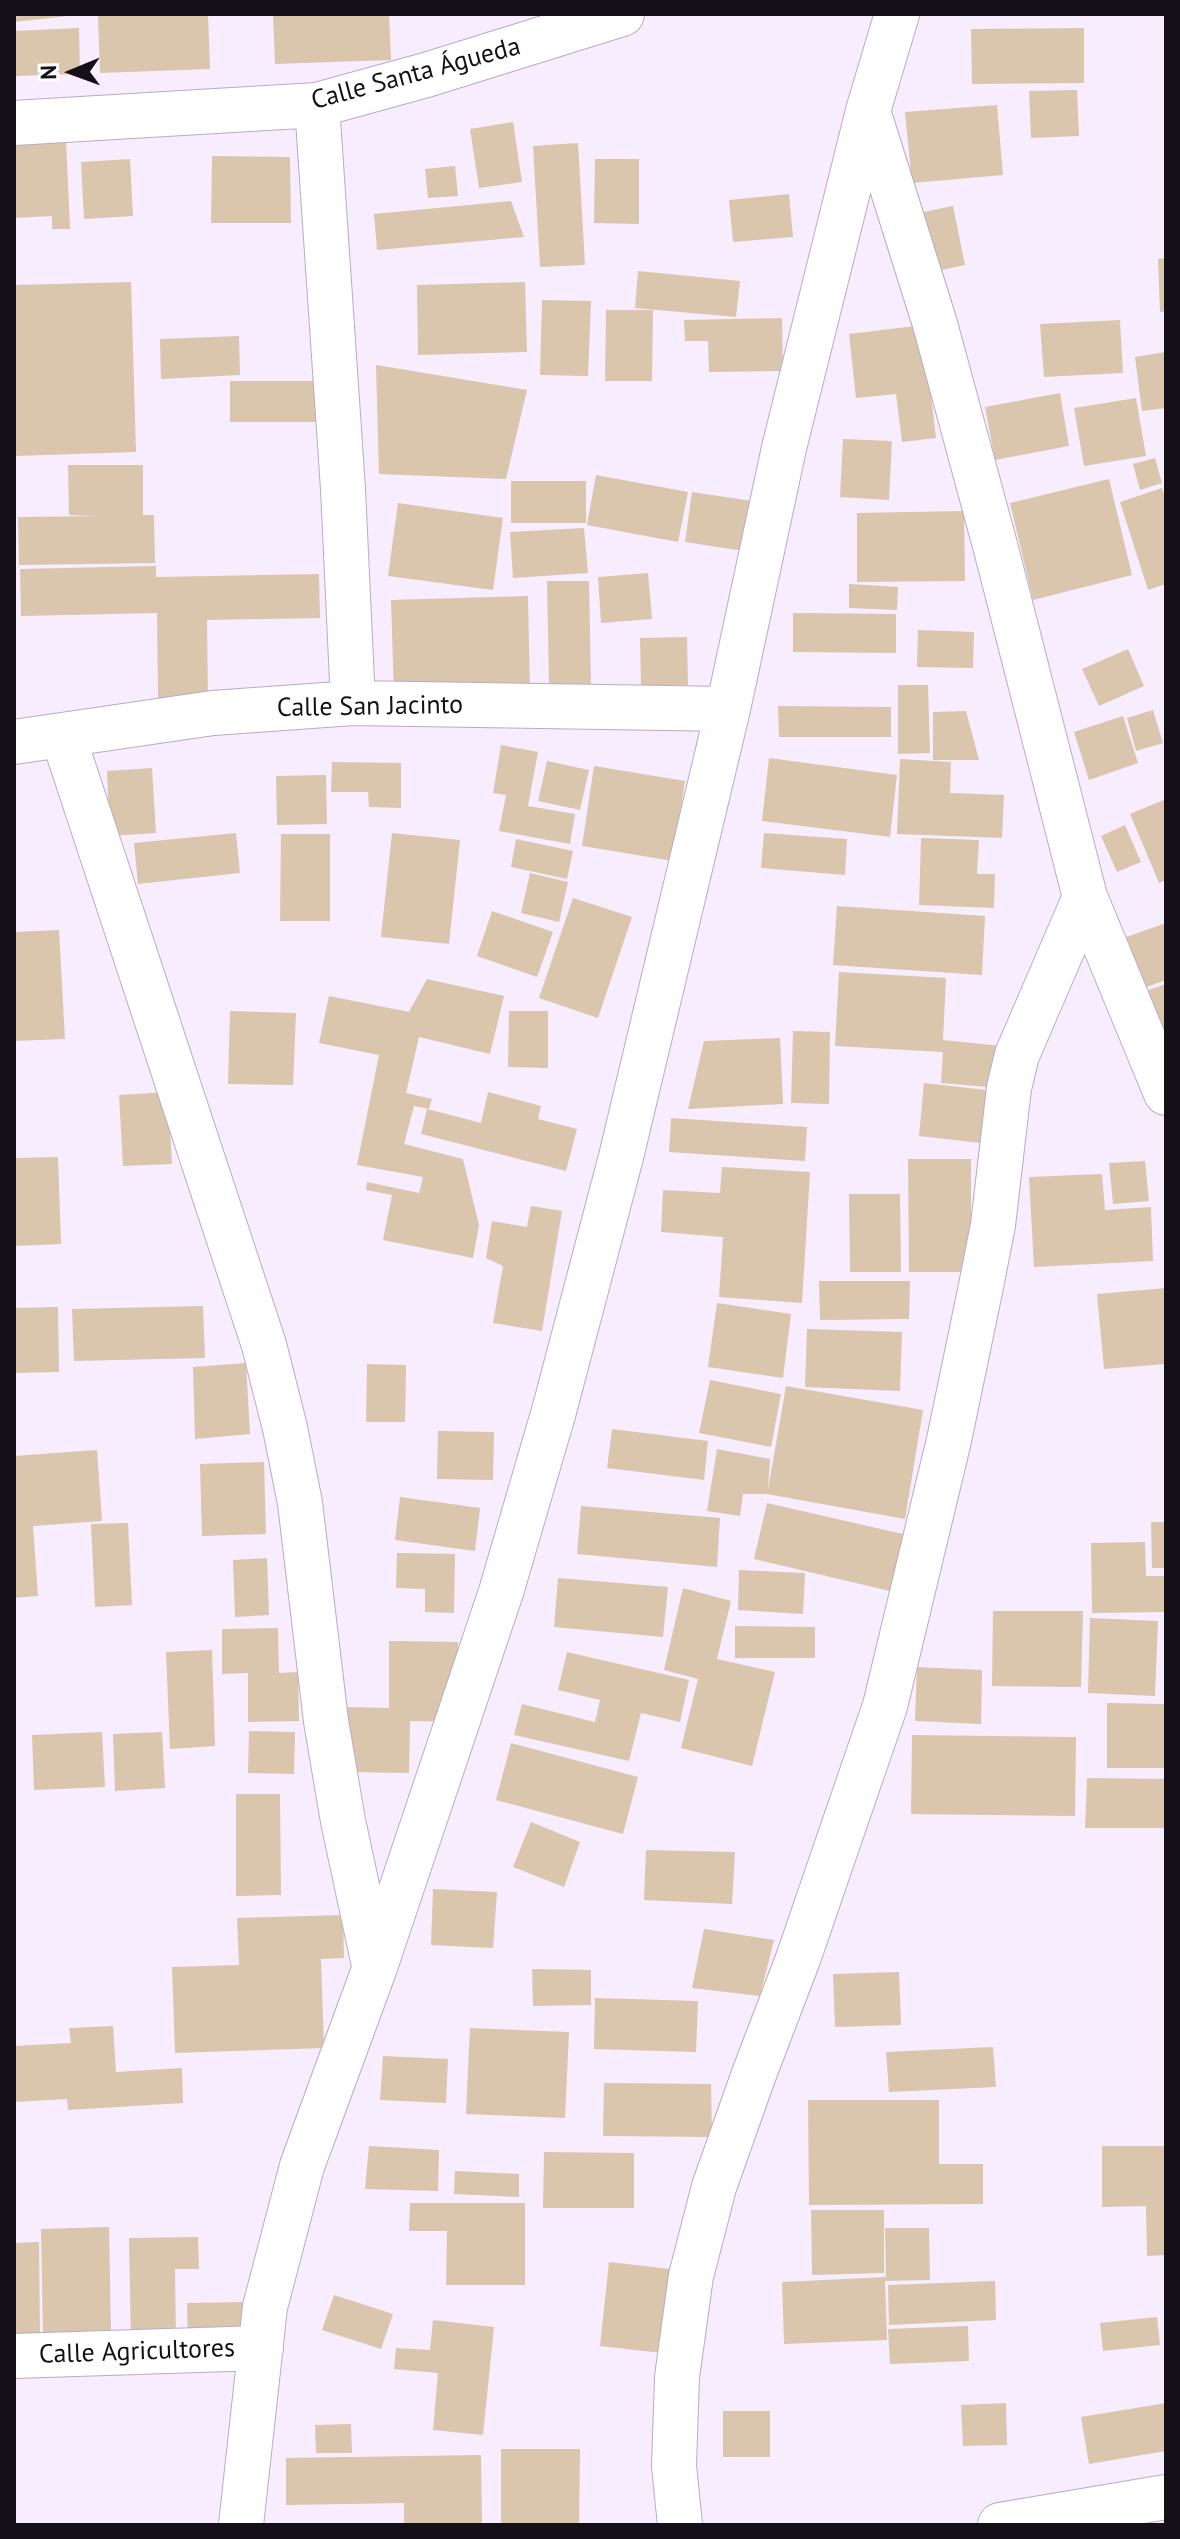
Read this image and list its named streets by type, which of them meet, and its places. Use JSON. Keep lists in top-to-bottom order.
{
  "streets": {
    "street": ["Calle Santa Águeda", "Calle San Jacinto", "Calle Agricultores"]
  },
  "north": "left"
}
